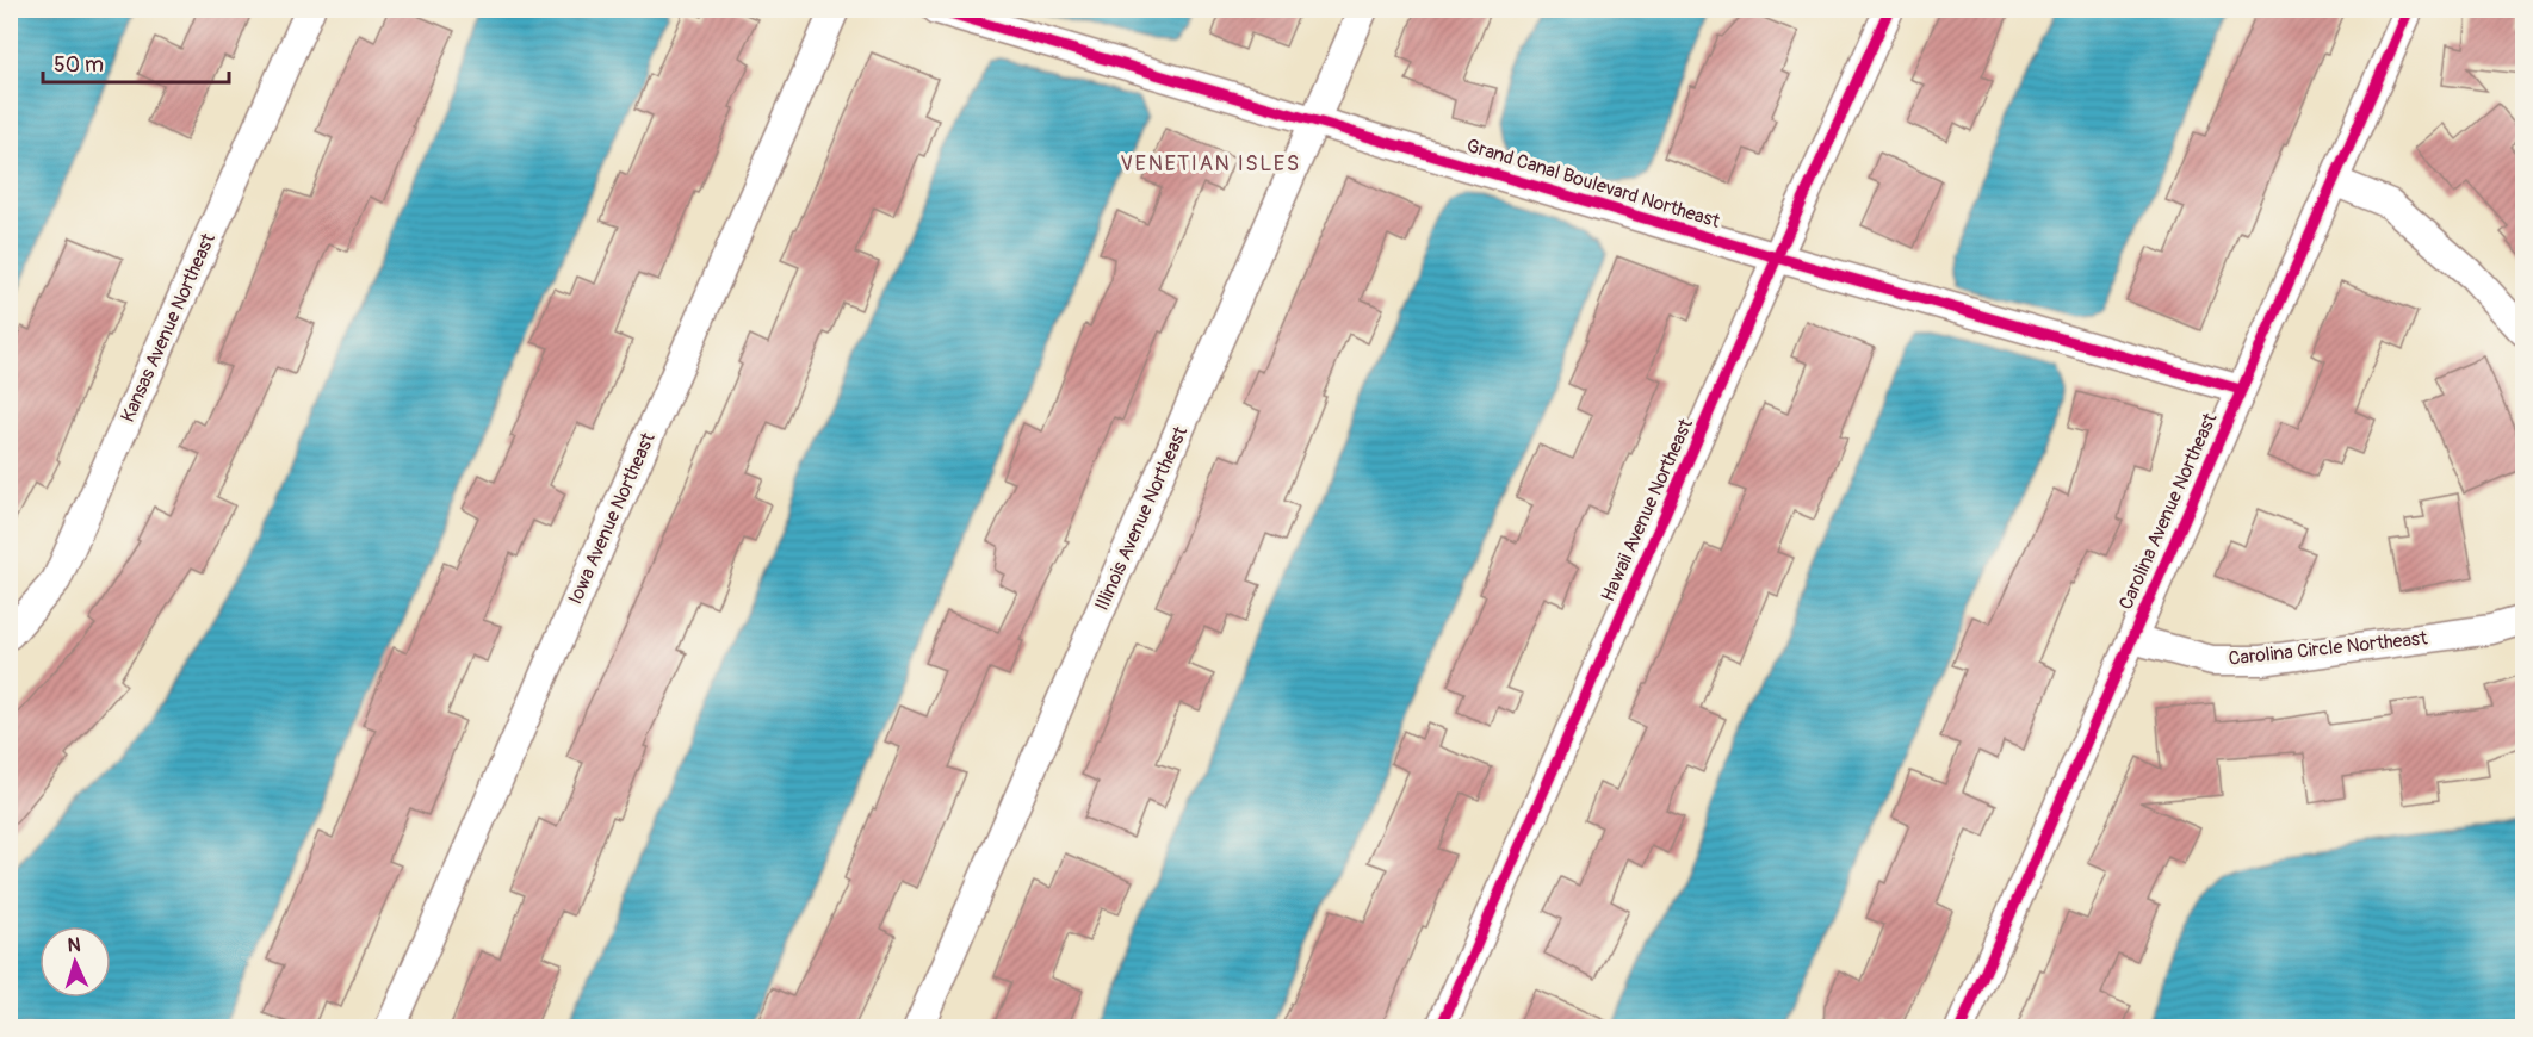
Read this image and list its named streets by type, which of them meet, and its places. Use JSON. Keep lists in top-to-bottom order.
{
  "streets": {
    "street": [
      "Grand Canal Boulevard Northeast",
      "Kansas Avenue Northeast",
      "Hawaii Avenue Northeast",
      "Carolina Avenue Northeast",
      "Iowa Avenue Northeast",
      "Illinois Avenue Northeast",
      "Carolina Circle Northeast"
    ]
  },
  "crossings": [
    ["Grand Canal Boulevard Northeast", "Hawaii Avenue Northeast"],
    ["Grand Canal Boulevard Northeast", "Carolina Avenue Northeast"],
    ["Grand Canal Boulevard Northeast", "Illinois Avenue Northeast"],
    ["Carolina Avenue Northeast", "Carolina Circle Northeast"]
  ],
  "districts": ["VENETIAN ISLES"],
  "scale_bar": "50 m",
  "north": "top"
}
